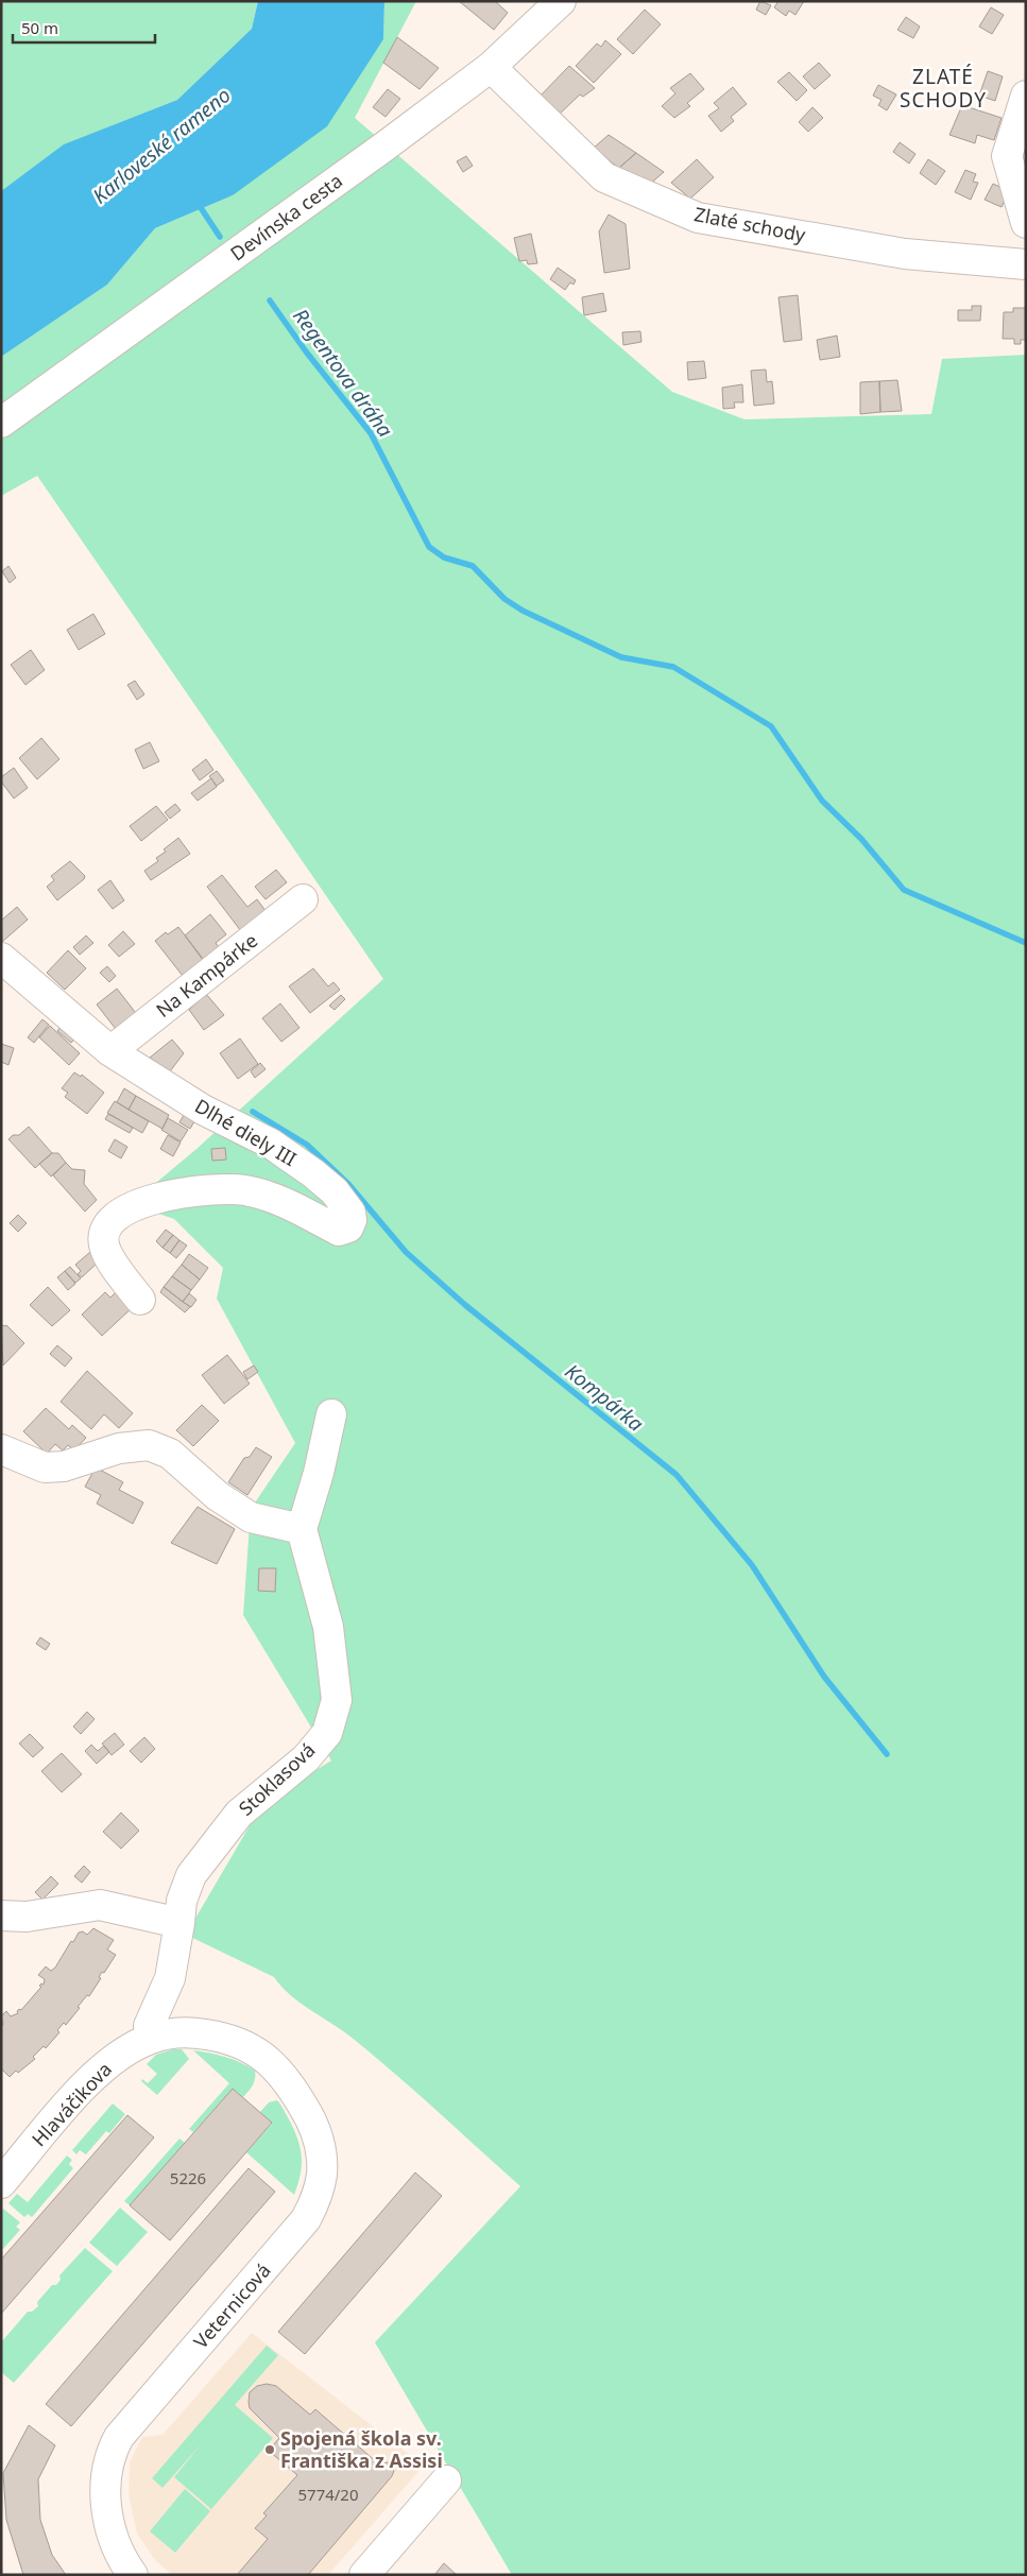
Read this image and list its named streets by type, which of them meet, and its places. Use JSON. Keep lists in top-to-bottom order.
{
  "streets": {
    "street": [
      "Devínska cesta",
      "Zlaté schody",
      "Na Kampárke",
      "Dlhé diely III",
      "Stoklasová",
      "Hlaváčikova",
      "Veternicová"
    ]
  },
  "crossings": [
    ["Devínska cesta", "Zlaté schody"],
    ["Na Kampárke", "Dlhé diely III"],
    ["Stoklasová", "Hlaváčikova"],
    ["Hlaváčikova", "Veternicová"]
  ],
  "districts": ["ZLATÉ SCHODY"],
  "water": ["Karloveské rameno", "Regentova dráha", "Kompárka"],
  "places": ["Spojená škola sv. Františka z Assisi"],
  "house_numbers": ["5226", "5774/20"],
  "scale_bar": "50 m"
}
